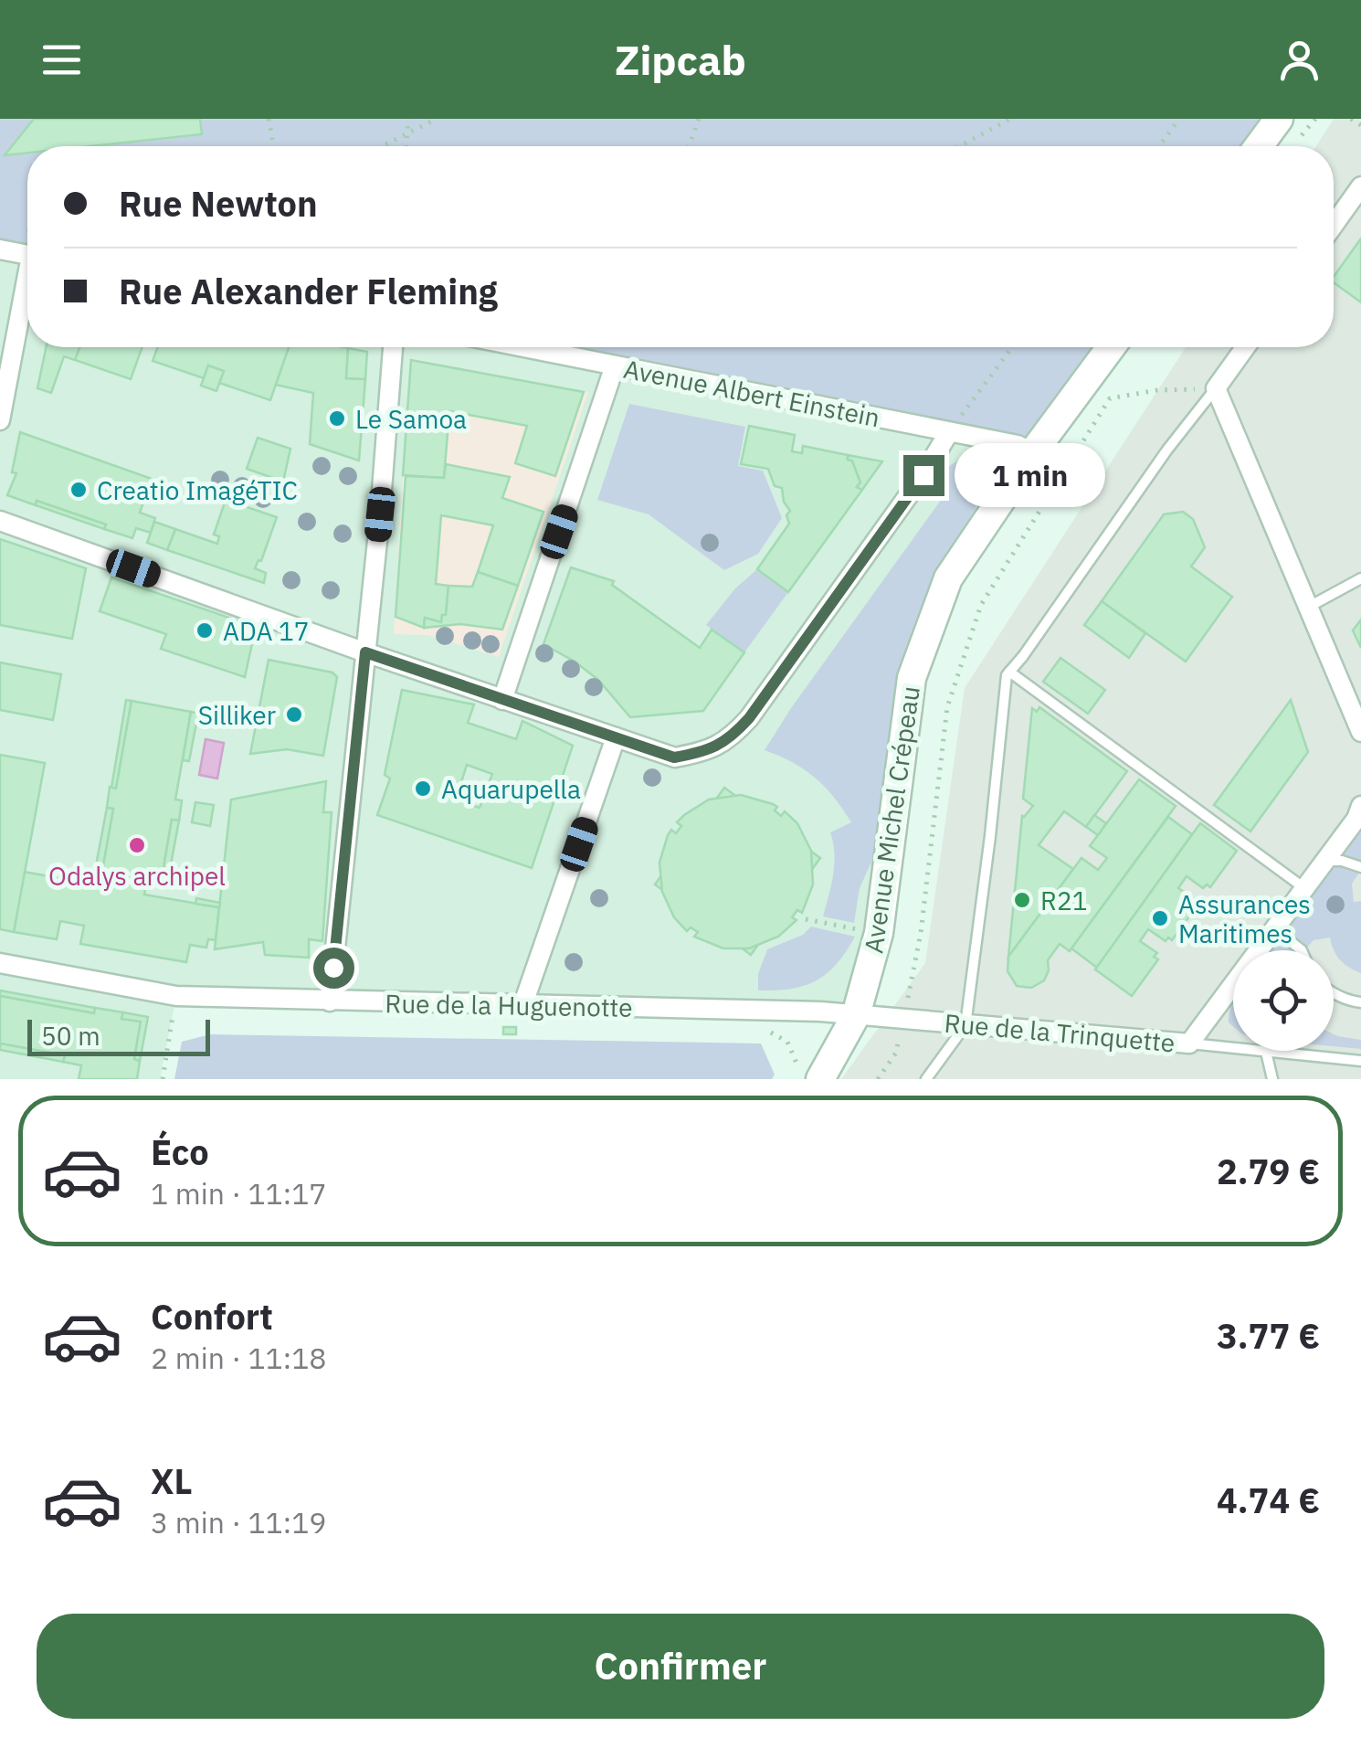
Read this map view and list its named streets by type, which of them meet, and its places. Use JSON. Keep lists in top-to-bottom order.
{
  "streets": {
    "street": [
      "Avenue Albert Einstein",
      "Avenue Michel Crépeau",
      "Rue de la Huguenotte",
      "Rue de la Trinquette"
    ]
  },
  "crossings": [
    ["Avenue Albert Einstein", "Avenue Michel Crépeau"],
    ["Avenue Michel Crépeau", "Rue de la Huguenotte"],
    ["Avenue Michel Crépeau", "Rue de la Trinquette"],
    ["Rue de la Huguenotte", "Rue de la Trinquette"]
  ],
  "places": [
    "Le Samoa",
    "Creatio ImagéTIC",
    "ADA 17",
    "Silliker",
    "Aquarupella",
    "Odalys archipel",
    "R21",
    "Assurances Maritimes"
  ],
  "scale_bar": "50 m",
  "page": {
    "header": "Zipcab",
    "banner": ["Rue Newton", "Rue Alexander Fleming"],
    "bubble": "1 min",
    "scale": "50 m",
    "list": [
      {
        "name": "Éco",
        "note": "1 min · 11:17",
        "value": "2.79 €"
      },
      {
        "name": "Confort",
        "note": "2 min · 11:18",
        "value": "3.77 €"
      },
      {
        "name": "XL",
        "note": "3 min · 11:19",
        "value": "4.74 €"
      }
    ],
    "buttons": "Confirmer"
  }
}
